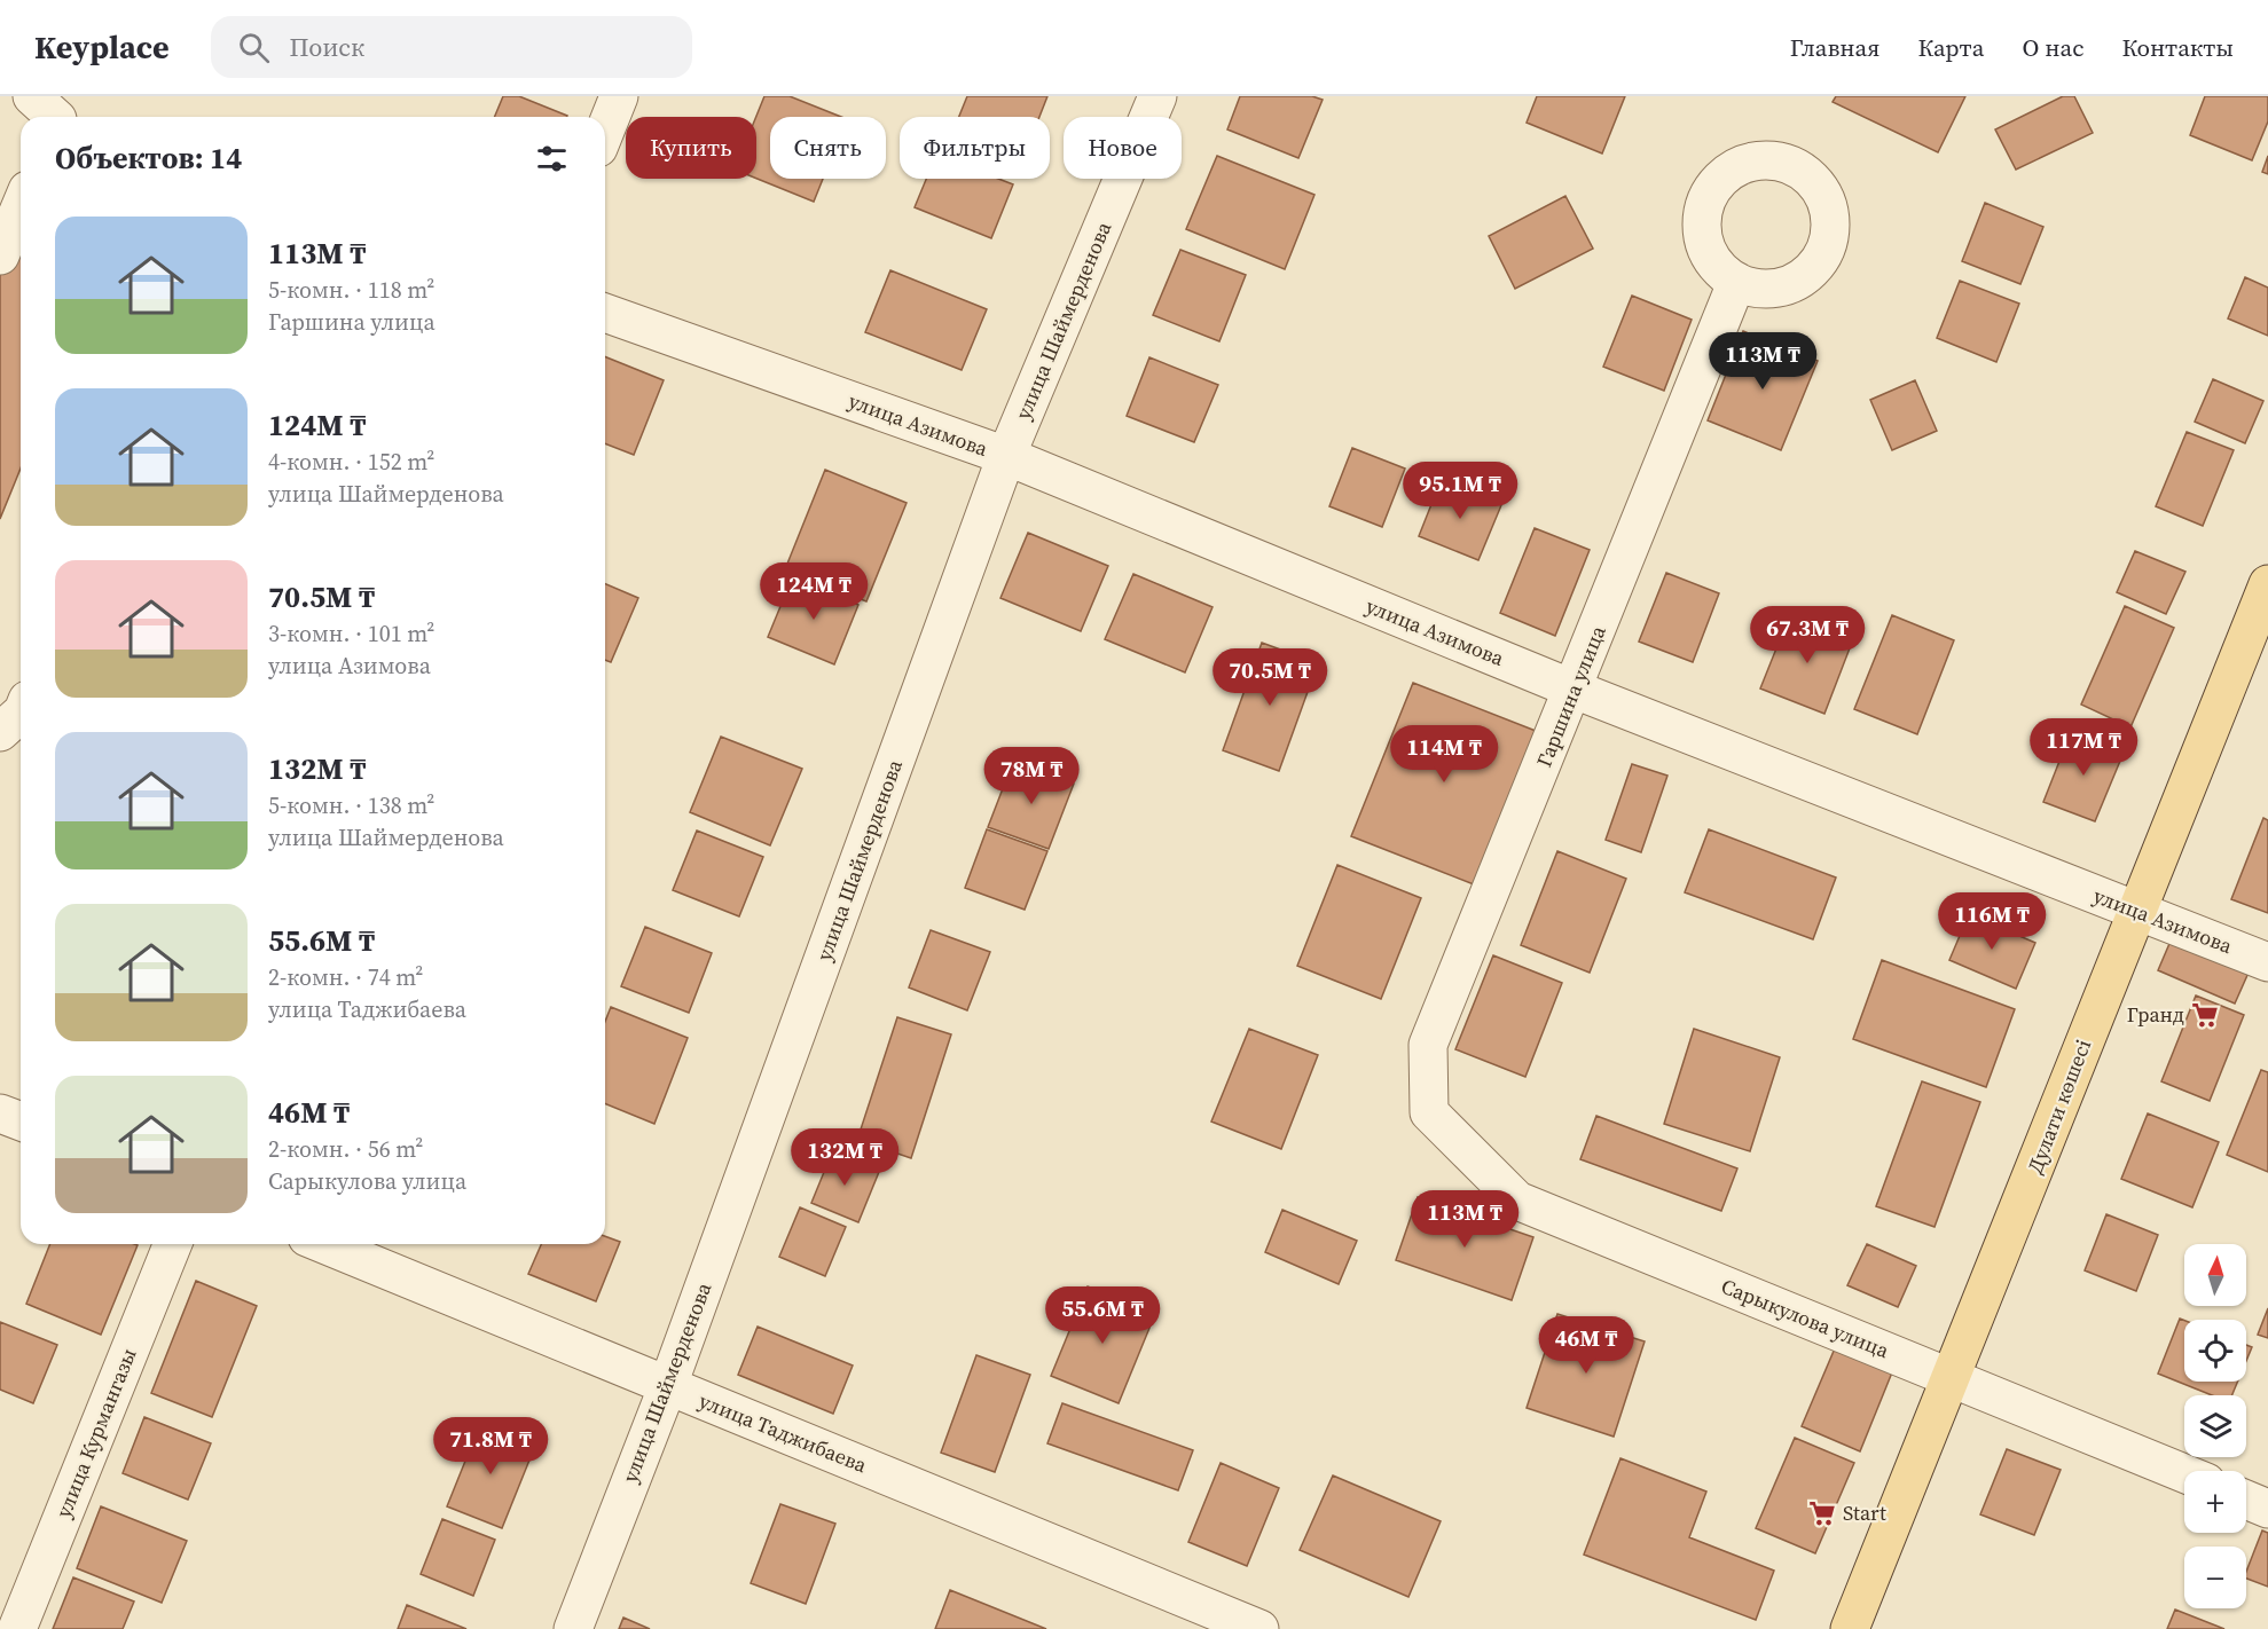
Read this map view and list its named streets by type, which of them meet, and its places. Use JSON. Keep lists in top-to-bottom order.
{
  "streets": {
    "main road": ["Дулати көшесі"],
    "street": [
      "улица Шаймерденова",
      "улица Азимова",
      "Гаршина улица",
      "Сарыкулова улица",
      "улица Курмангазы",
      "улица Таджибаева"
    ]
  },
  "crossings": [
    ["улица Шаймерденова", "улица Азимова"],
    ["улица Шаймерденова", "улица Таджибаева"],
    ["улица Азимова", "Гаршина улица"],
    ["улица Азимова", "Дулати көшесі"],
    ["Гаршина улица", "Сарыкулова улица"],
    ["Дулати көшесі", "Сарыкулова улица"]
  ],
  "places": {
    "supermarket": ["Гранд", "Start"]
  },
  "north": "top",
  "page": {
    "header": "Keyplace",
    "search": "Поиск",
    "nav": [
      "Главная",
      "Карта",
      "О нас",
      "Контакты"
    ],
    "chip": [
      "Купить",
      "Снять",
      "Фильтры",
      "Новое"
    ],
    "heading": "Объектов: 14",
    "list": [
      {
        "name": "113M ₸",
        "note": "5-комн. · 118 m² · Гаршина улица"
      },
      {
        "name": "124M ₸",
        "note": "4-комн. · 152 m² · улица Шаймерденова"
      },
      {
        "name": "70.5M ₸",
        "note": "3-комн. · 101 m² · улица Азимова"
      },
      {
        "name": "132M ₸",
        "note": "5-комн. · 138 m² · улица Шаймерденова"
      },
      {
        "name": "55.6M ₸",
        "note": "2-комн. · 74 m² · улица Таджибаева"
      },
      {
        "name": "46M ₸",
        "note": "2-комн. · 56 m² · Сарыкулова улица"
      }
    ],
    "price": [
      "113M ₸",
      "95.1M ₸",
      "124M ₸",
      "67.3M ₸",
      "70.5M ₸",
      "117M ₸",
      "114M ₸",
      "78M ₸",
      "116M ₸",
      "132M ₸",
      "113M ₸",
      "55.6M ₸",
      "46M ₸",
      "71.8M ₸"
    ],
    "map_buttons": ["+", "−"]
  }
}
